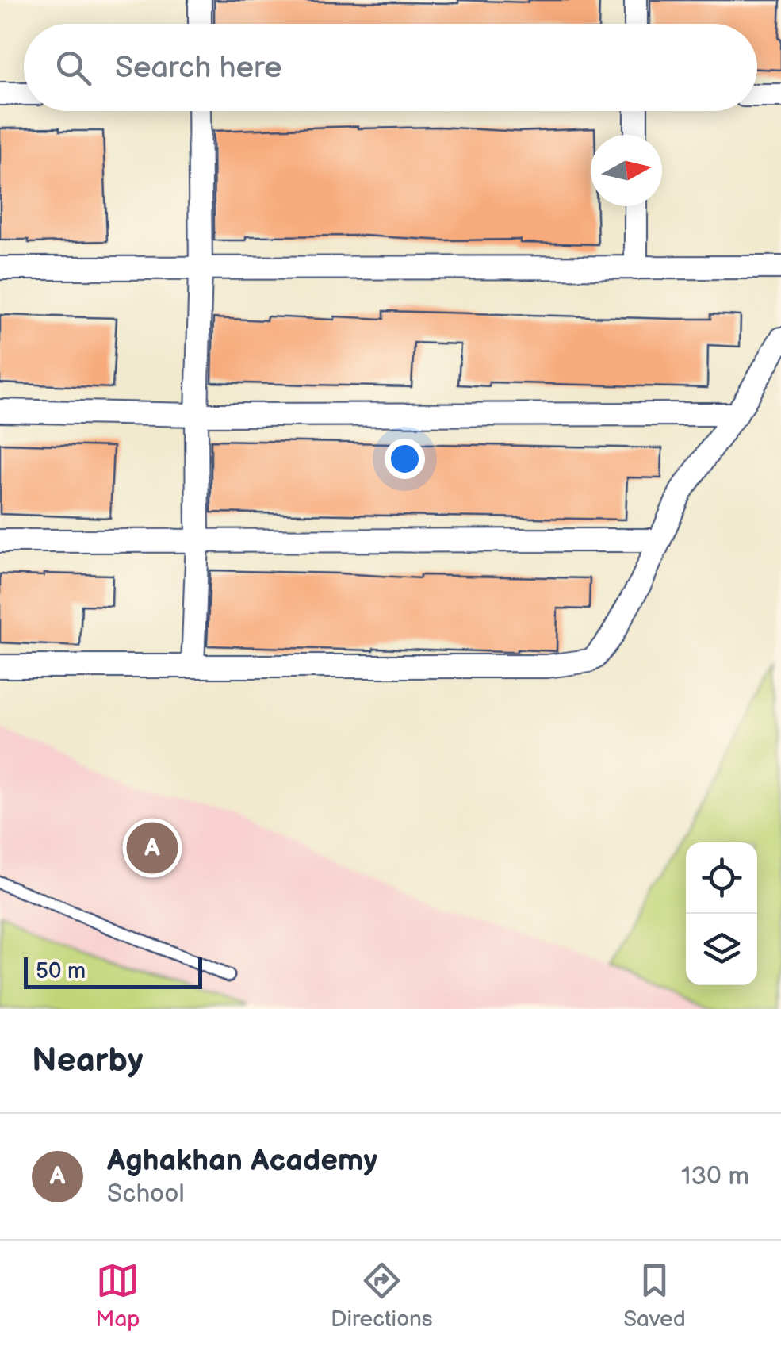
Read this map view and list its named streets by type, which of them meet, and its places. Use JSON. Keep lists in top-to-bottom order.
{
  "scale_bar": "50 m",
  "north": "right",
  "page": {
    "search": "Search here",
    "pins": "A",
    "scale": "50 m",
    "heading": "Nearby",
    "list": [
      {
        "mark": "A",
        "name": "Aghakhan Academy",
        "note": "School",
        "value": "130 m"
      }
    ],
    "nav": ["Map", "Directions", "Saved"]
  }
}
